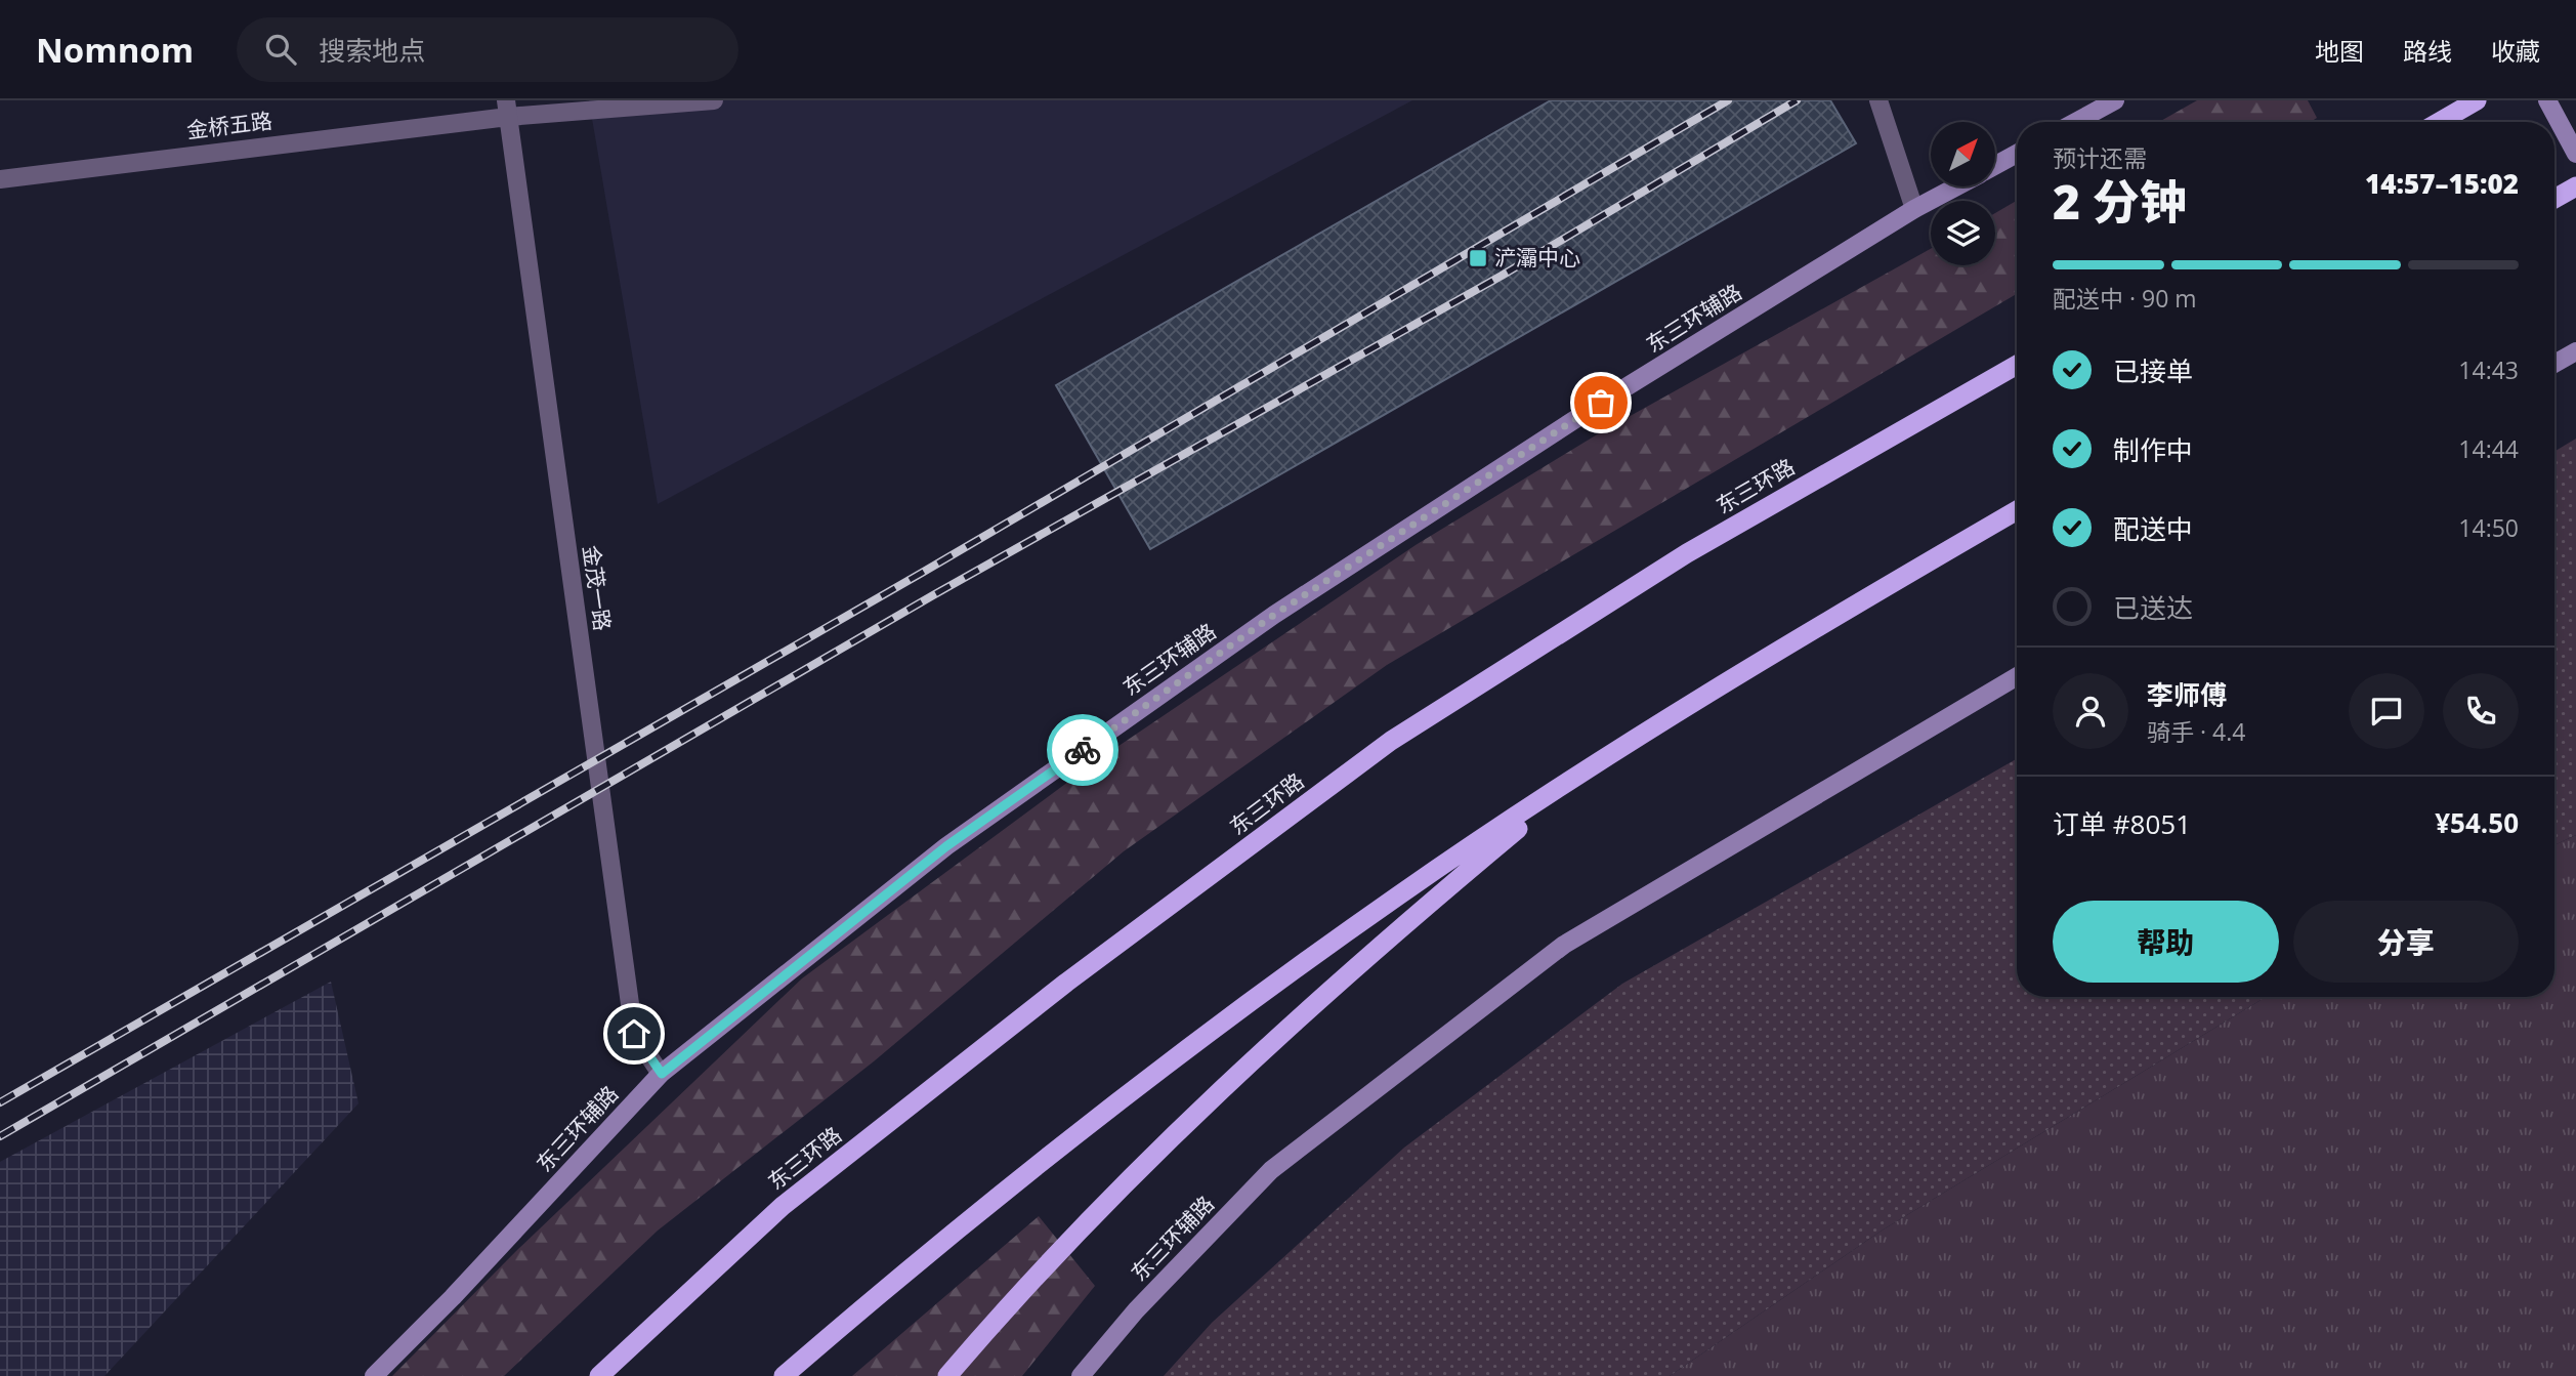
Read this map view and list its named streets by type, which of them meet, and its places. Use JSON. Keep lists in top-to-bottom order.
{
  "streets": {
    "highway": ["东三环路"],
    "main road": ["东三环辅路"],
    "street": ["金桥五路", "金茂一路"]
  },
  "crossings": [
    ["金桥五路", "金茂一路"],
    ["东三环辅路", "金茂一路"]
  ],
  "places": {
    "transit": ["浐灞中心"]
  },
  "north": "top right",
  "page": {
    "header": "Nomnom",
    "search": "搜索地点",
    "nav": ["地图", "路线", "收藏"],
    "heading": ["2 分钟", "预计还需", "14:57–15:02"],
    "panel": [
      "李师傅",
      "骑手 · 4.4",
      "订单 #8051",
      "¥54.50"
    ],
    "bar": "配送中 · 90 m",
    "list": [
      ["已接单", "14:43"],
      ["制作中", "14:44"],
      ["配送中", "14:50"],
      "已送达"
    ],
    "buttons": ["帮助", "分享"]
  }
}
